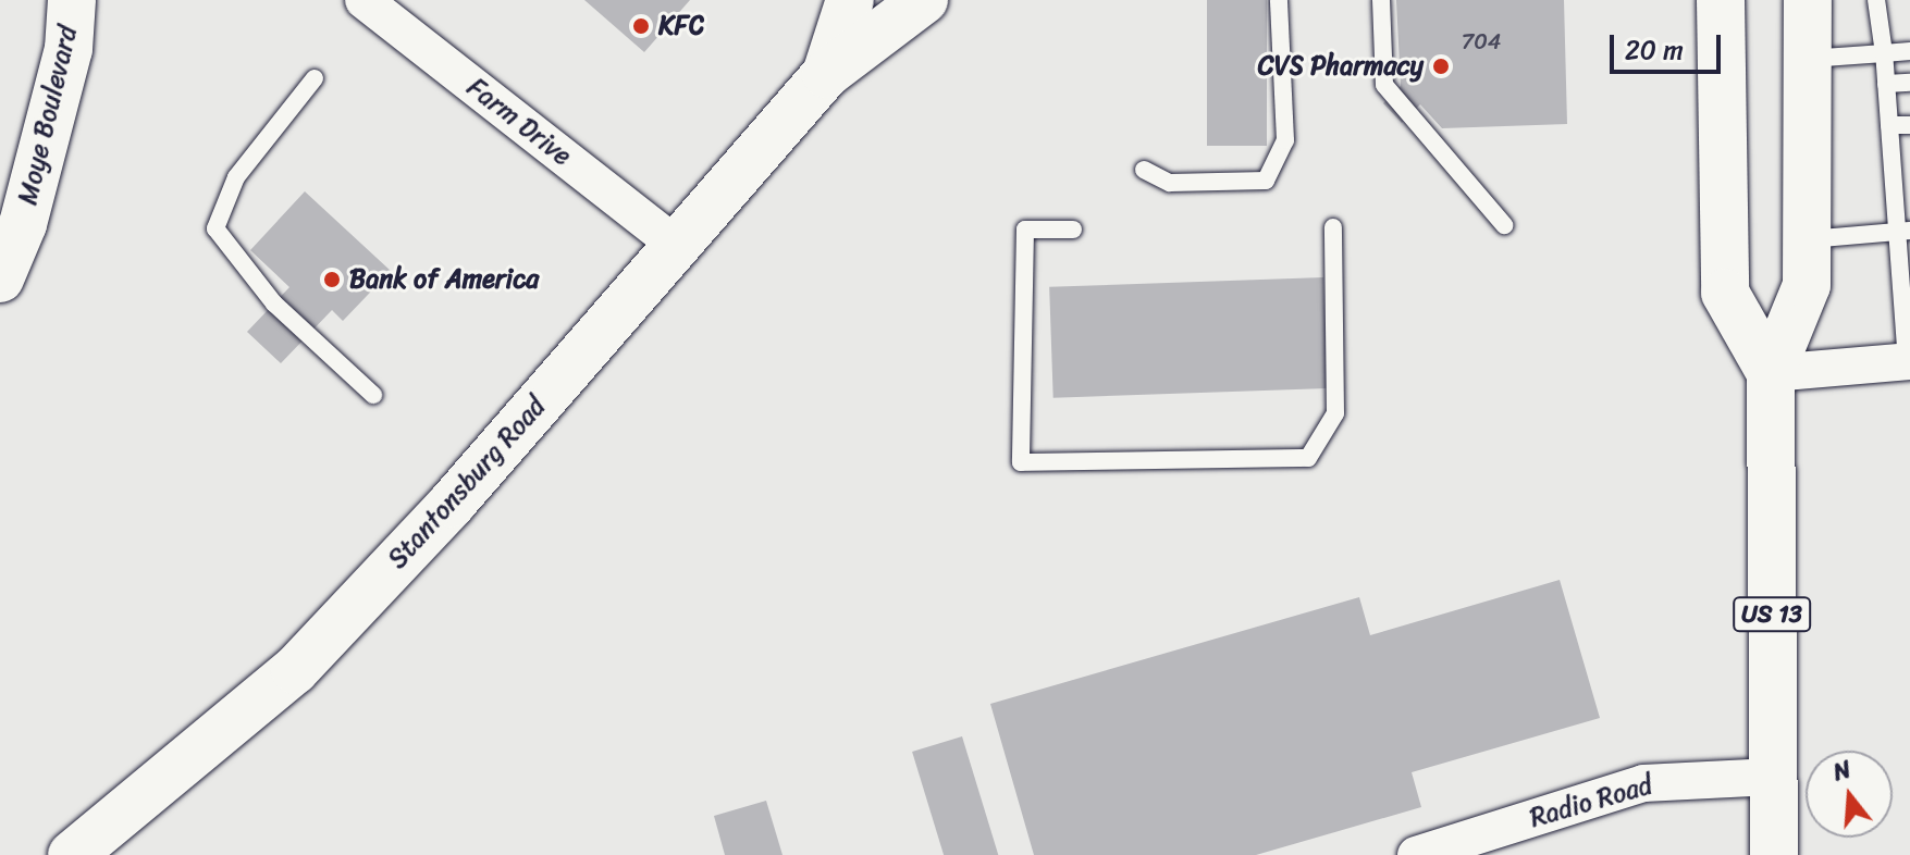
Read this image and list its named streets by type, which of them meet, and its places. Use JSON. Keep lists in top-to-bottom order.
{
  "streets": {
    "main road": ["Moye Boulevard", "Stantonsburg Road", "US 13"],
    "street": ["Farm Drive", "Radio Road"]
  },
  "crossings": [
    ["Farm Drive", "Stantonsburg Road"],
    ["US 13", "Radio Road"]
  ],
  "places": ["KFC", "CVS Pharmacy", "Bank of America"],
  "house_numbers": ["704"],
  "scale_bar": "20 m",
  "north": "top"
}
